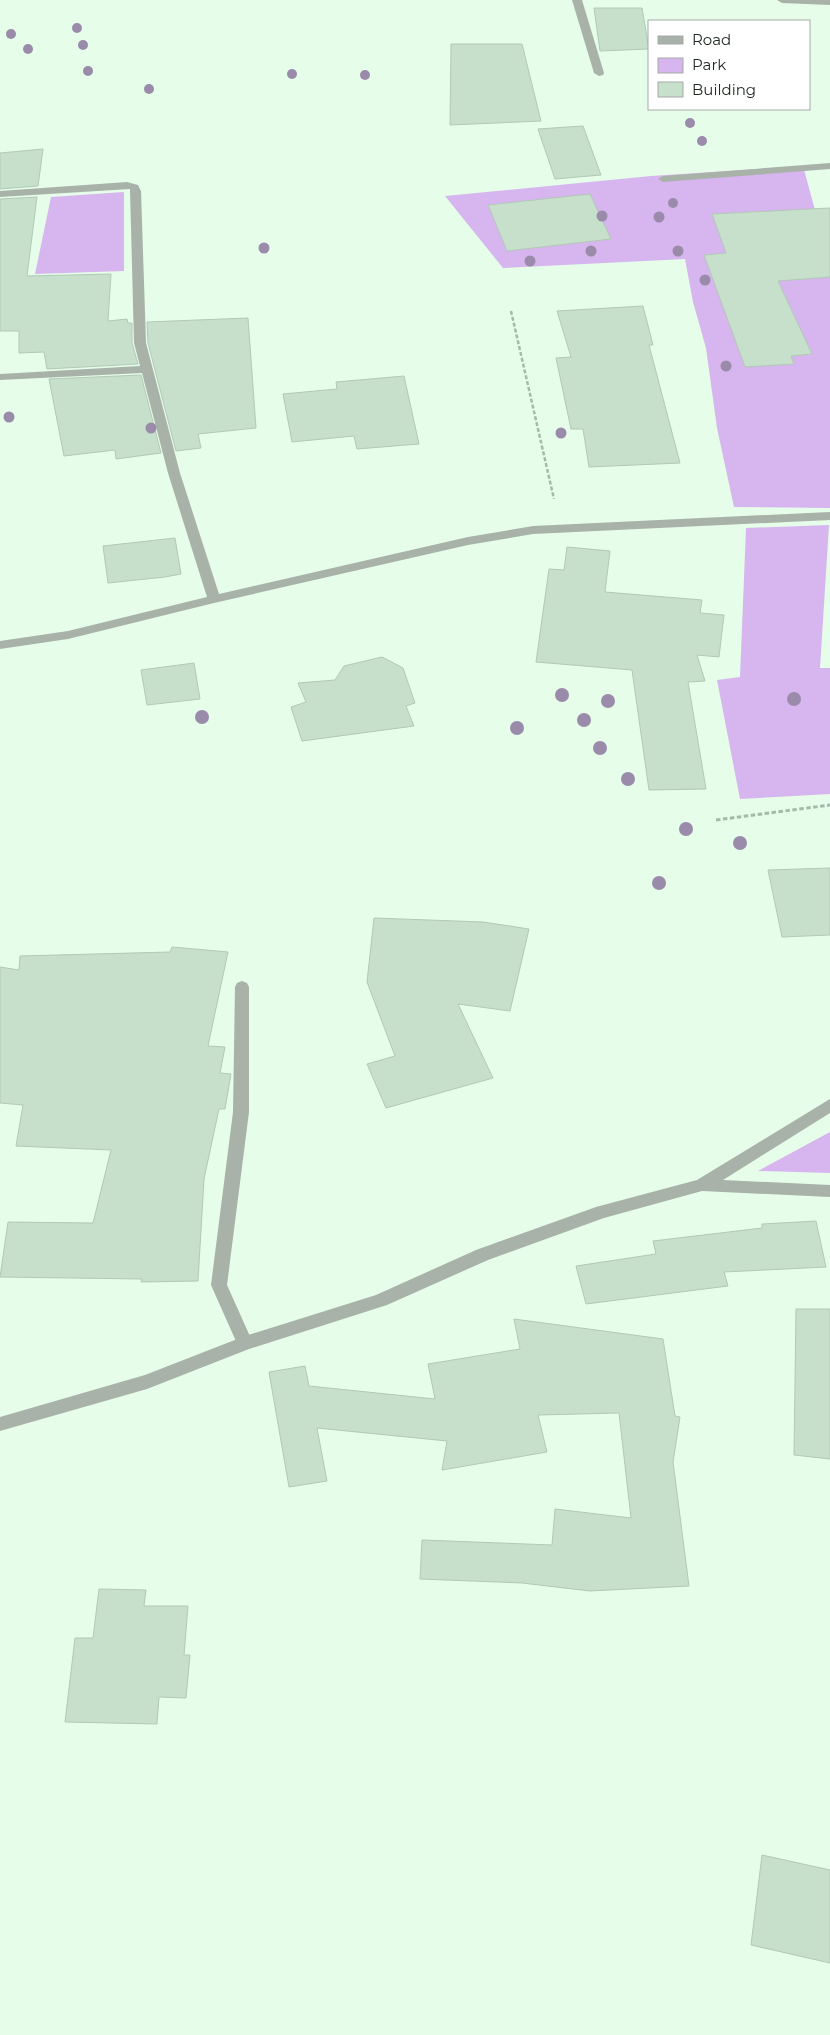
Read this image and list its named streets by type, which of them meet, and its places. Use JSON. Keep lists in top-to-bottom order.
{
  "legend": ["Road", "Park", "Building"]
}
